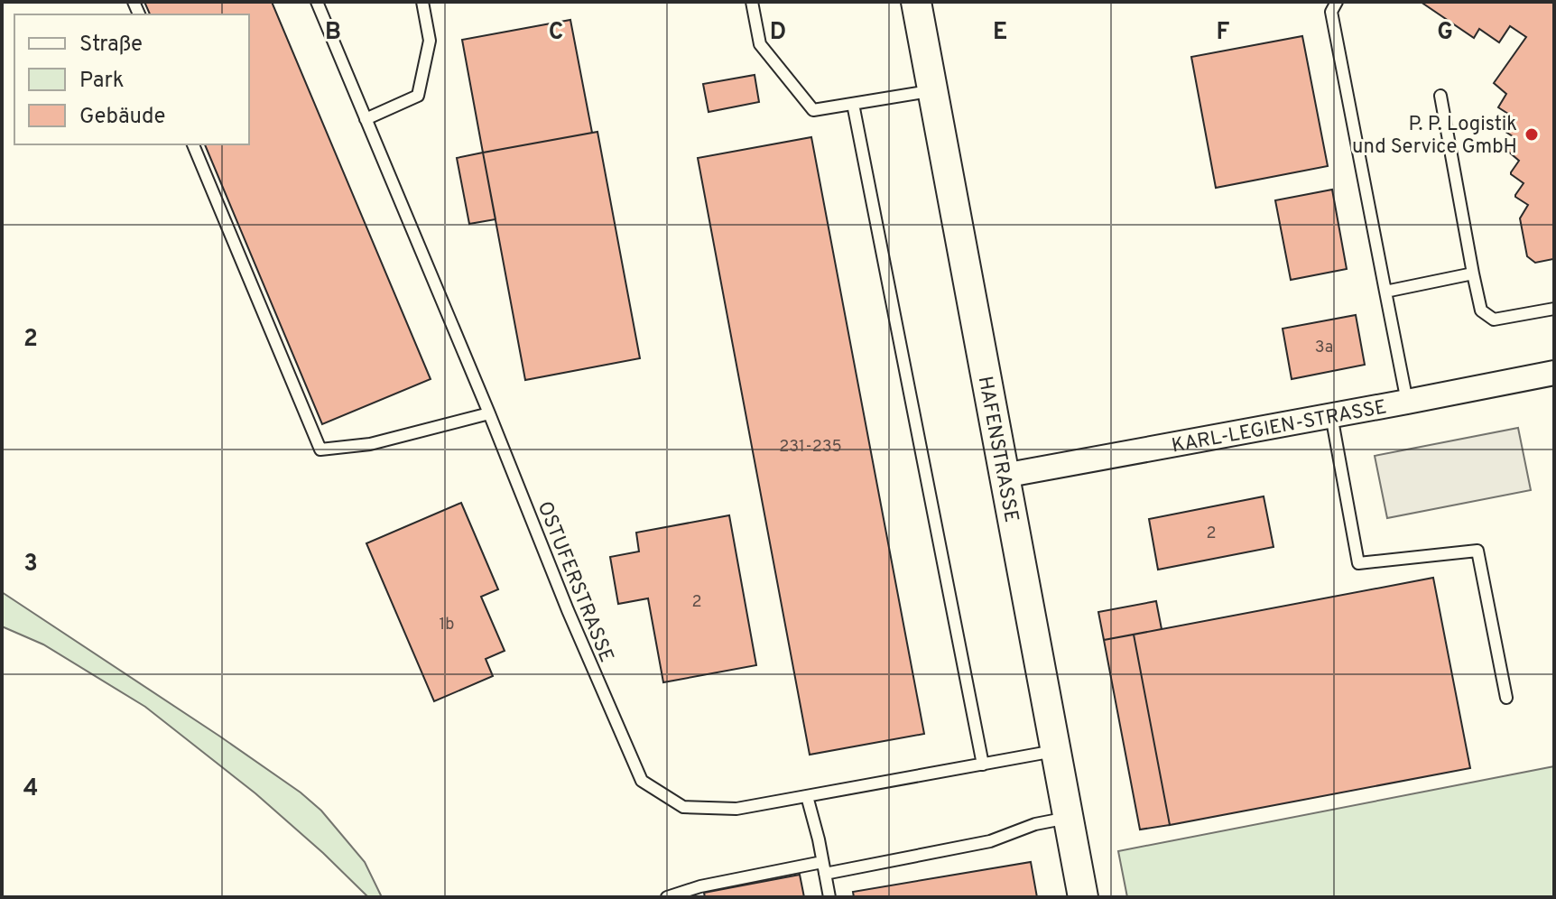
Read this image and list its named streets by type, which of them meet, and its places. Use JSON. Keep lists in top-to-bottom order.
{
  "streets": {
    "street": ["KARL-LEGIEN-STRASSE", "HAFENSTRASSE"],
    "lane": ["OSTUFERSTRASSE"]
  },
  "crossings": [
    ["KARL-LEGIEN-STRASSE", "HAFENSTRASSE"],
    ["HAFENSTRASSE", "OSTUFERSTRASSE"]
  ],
  "places": ["P. P. Logistik und Service GmbH"],
  "house_numbers": [
    "3a",
    "231-235",
    "2",
    "2",
    "1b"
  ],
  "legend": ["Straße", "Park", "Gebäude"],
  "grid": {
    "columns": [
      "B",
      "C",
      "D",
      "E",
      "F",
      "G"
    ],
    "rows": ["2", "3", "4"]
  }
}
